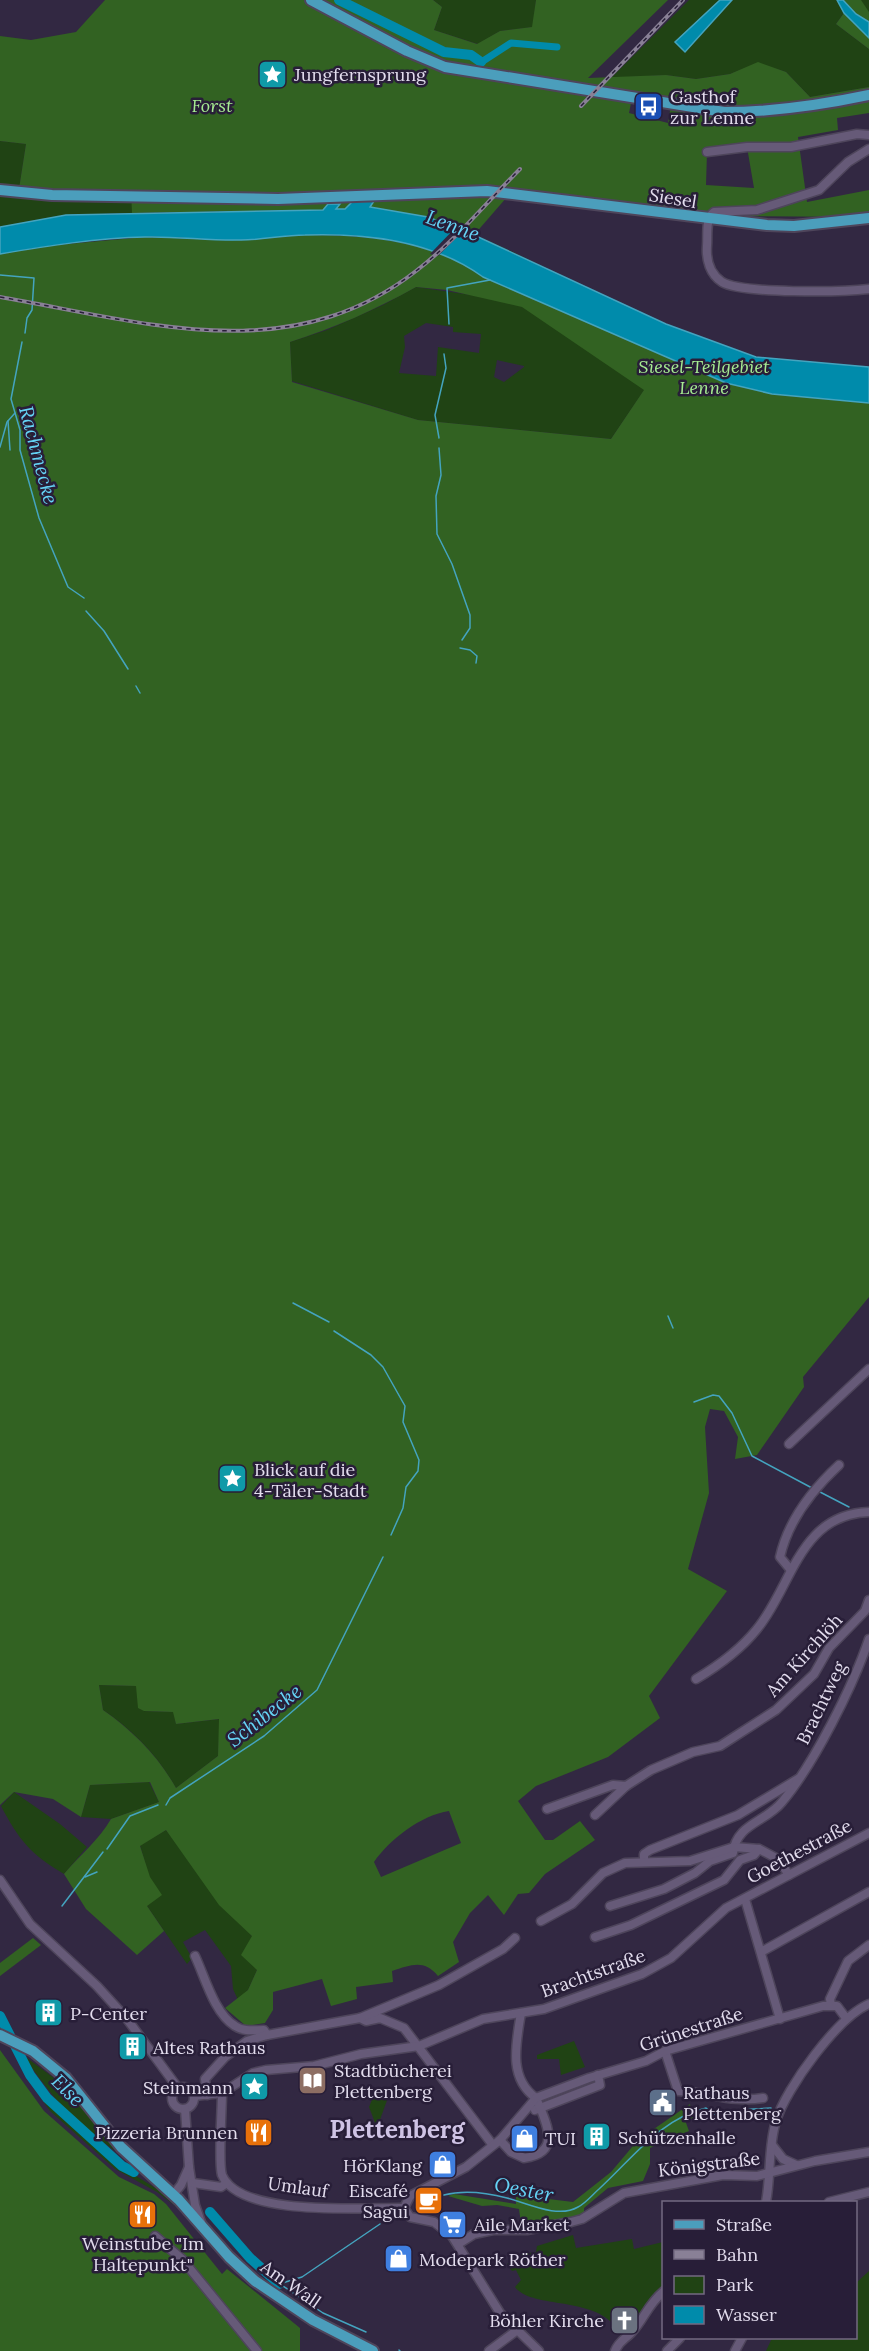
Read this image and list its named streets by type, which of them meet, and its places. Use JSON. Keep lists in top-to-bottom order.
{
  "streets": {
    "main road": ["Siesel", "Am Wall"],
    "street": [
      "Am Kirchlöh",
      "Brachtweg",
      "Goethestraße",
      "Brachtstraße",
      "Grünestraße",
      "Königstraße",
      "Umlauf"
    ]
  },
  "crossings": [
    ["Goethestraße", "Brachtstraße"],
    ["Brachtstraße", "Grünestraße"],
    ["Umlauf", "Am Wall"]
  ],
  "districts": ["Plettenberg"],
  "water": [
    "Lenne",
    "Rachmecke",
    "Schibecke",
    "Else",
    "Oester"
  ],
  "parks": ["Forst", "Siesel-Teilgebiet Lenne"],
  "places": {
    "place": ["Jungfernsprung", "Blick auf die 4-Täler-Stadt", "Steinmann"],
    "bus stop": ["Gasthof zur Lenne"],
    "building": ["P-Center", "Altes Rathaus", "Schützenhalle"],
    "library": ["Stadtbücherei Plettenberg"],
    "public building": ["Rathaus Plettenberg"],
    "restaurant": ["Pizzeria Brunnen", "Weinstube \"Im Haltepunkt\""],
    "shop": ["TUI", "HörKlang", "Modepark Röther"],
    "cafe": ["Eiscafé Sagui"],
    "supermarket": ["Aile Market"],
    "church": ["Böhler Kirche"]
  },
  "legend": [
    "Straße",
    "Bahn",
    "Park",
    "Wasser"
  ]
}
